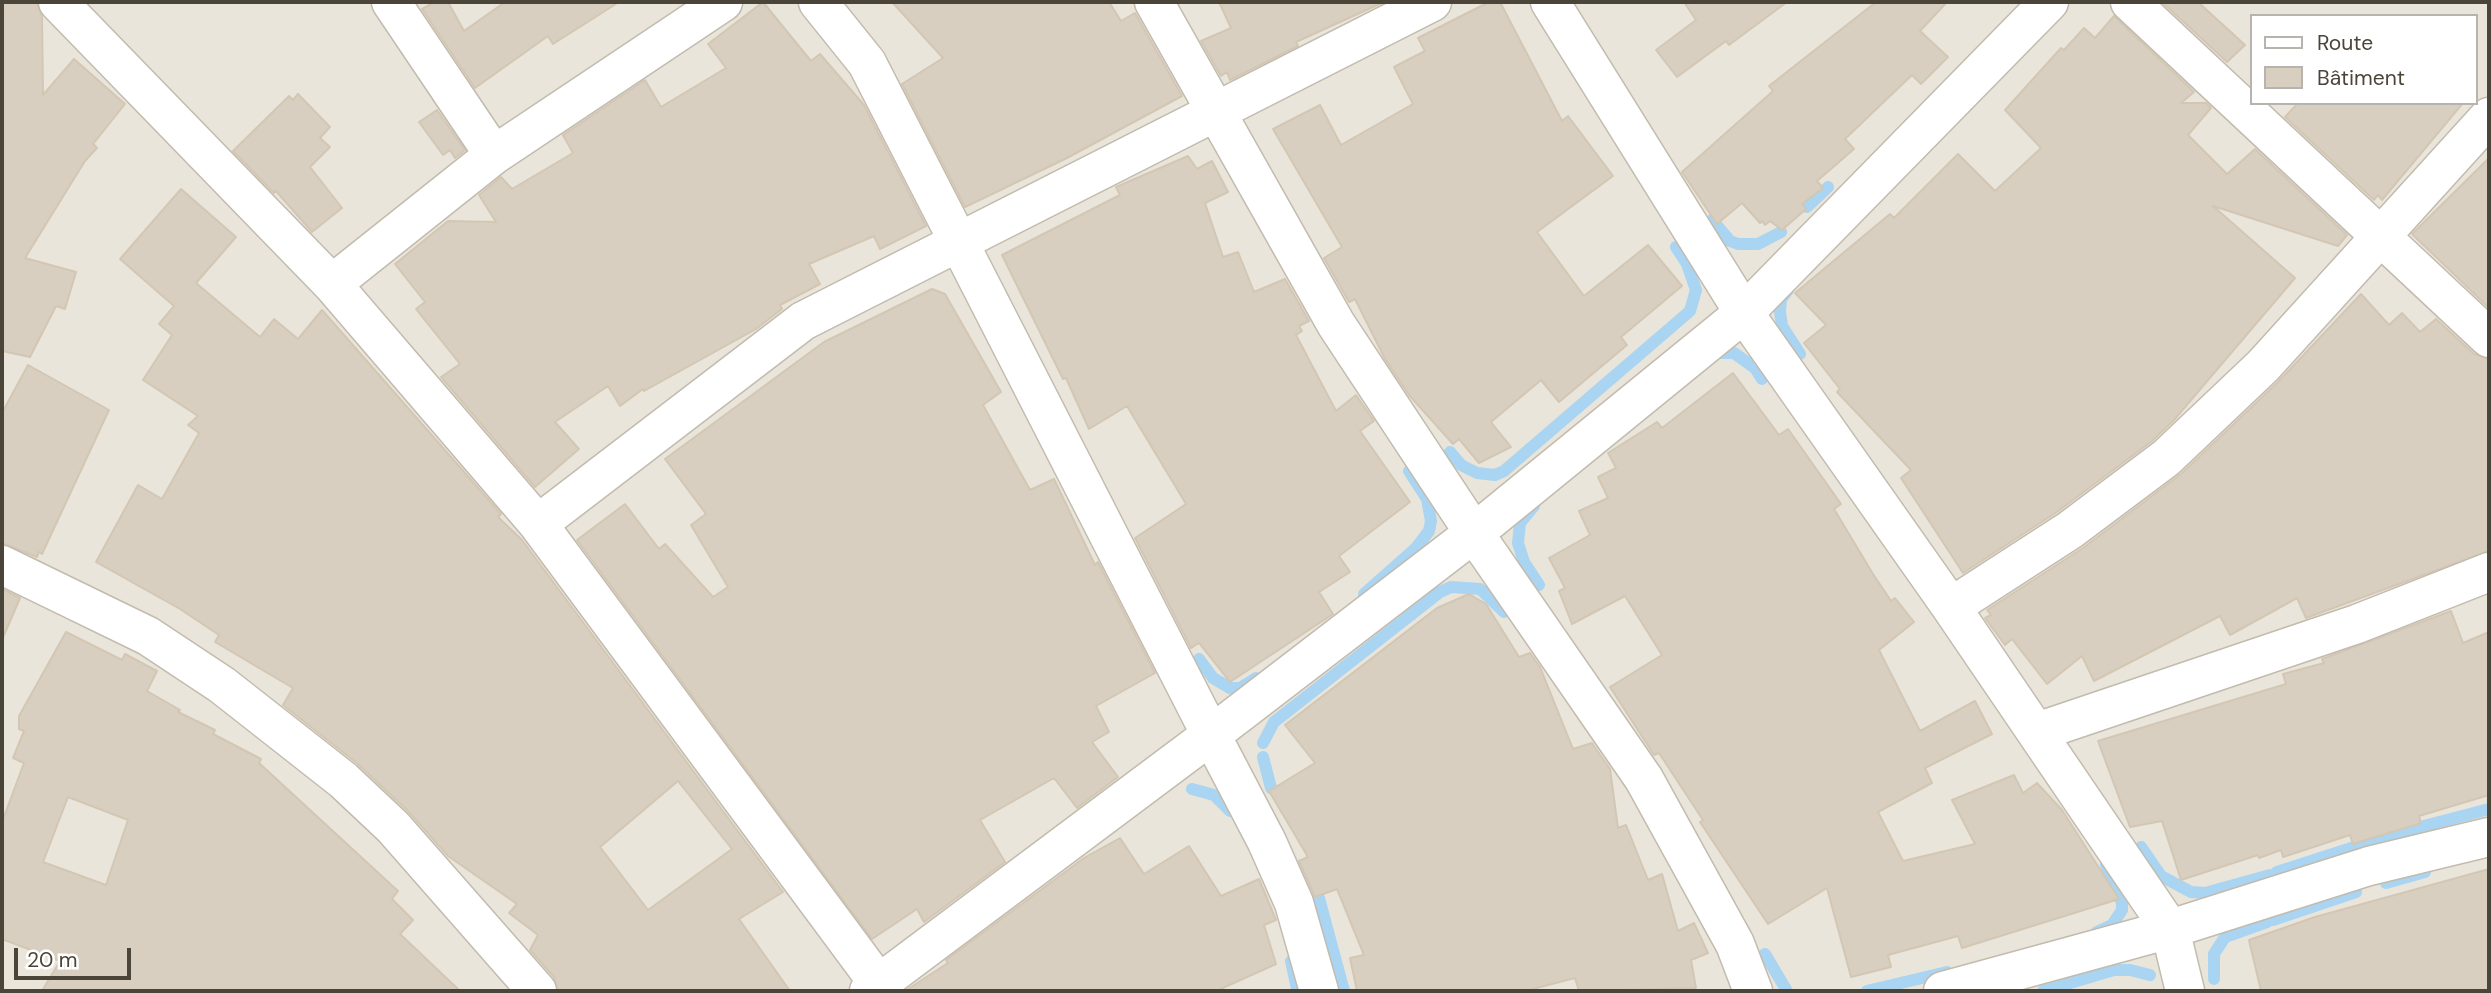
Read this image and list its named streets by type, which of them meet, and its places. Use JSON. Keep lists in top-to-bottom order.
{
  "legend": ["Route", "Bâtiment"],
  "scale_bar": "20 m"
}
